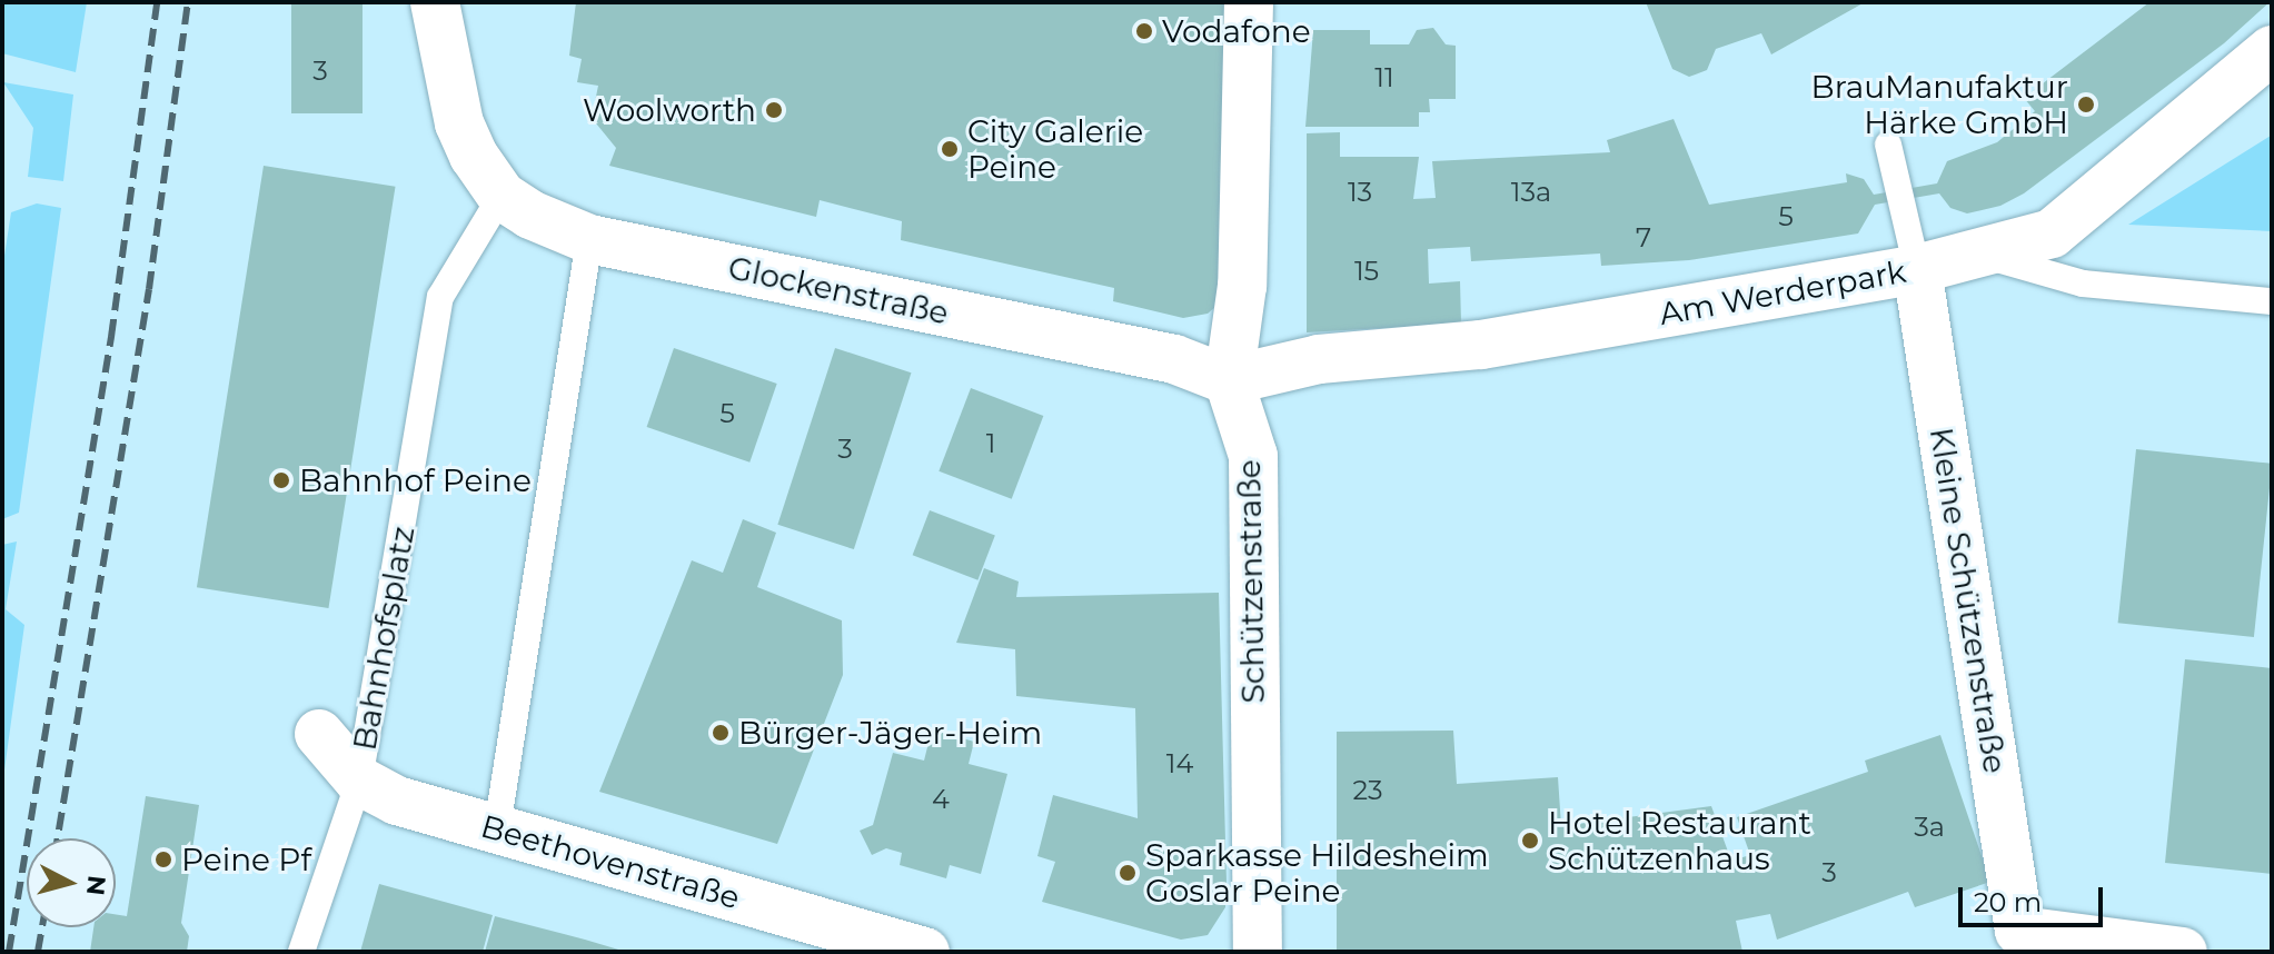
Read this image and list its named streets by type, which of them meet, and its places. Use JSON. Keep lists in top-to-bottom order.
{
  "streets": {
    "street": [
      "Glockenstraße",
      "Am Werderpark",
      "Schützenstraße",
      "Kleine Schützenstraße",
      "Beethovenstraße"
    ],
    "lane": ["Bahnhofsplatz"]
  },
  "crossings": [
    ["Glockenstraße", "Am Werderpark"],
    ["Glockenstraße", "Schützenstraße"],
    ["Glockenstraße", "Bahnhofsplatz"],
    ["Am Werderpark", "Schützenstraße"],
    ["Am Werderpark", "Kleine Schützenstraße"],
    ["Bahnhofsplatz", "Beethovenstraße"]
  ],
  "places": [
    "Vodafone",
    "BrauManufaktur Härke GmbH",
    "Woolworth",
    "City Galerie Peine",
    "Bahnhof Peine",
    "Bürger-Jäger-Heim",
    "Hotel Restaurant Schützenhaus",
    "Peine Pf",
    "Sparkasse Hildesheim Goslar Peine"
  ],
  "house_numbers": [
    "3",
    "11",
    "13",
    "13a",
    "5",
    "7",
    "15",
    "5",
    "1",
    "3",
    "14",
    "23",
    "4",
    "3a",
    "3"
  ],
  "scale_bar": "20 m",
  "north": "right"
}
